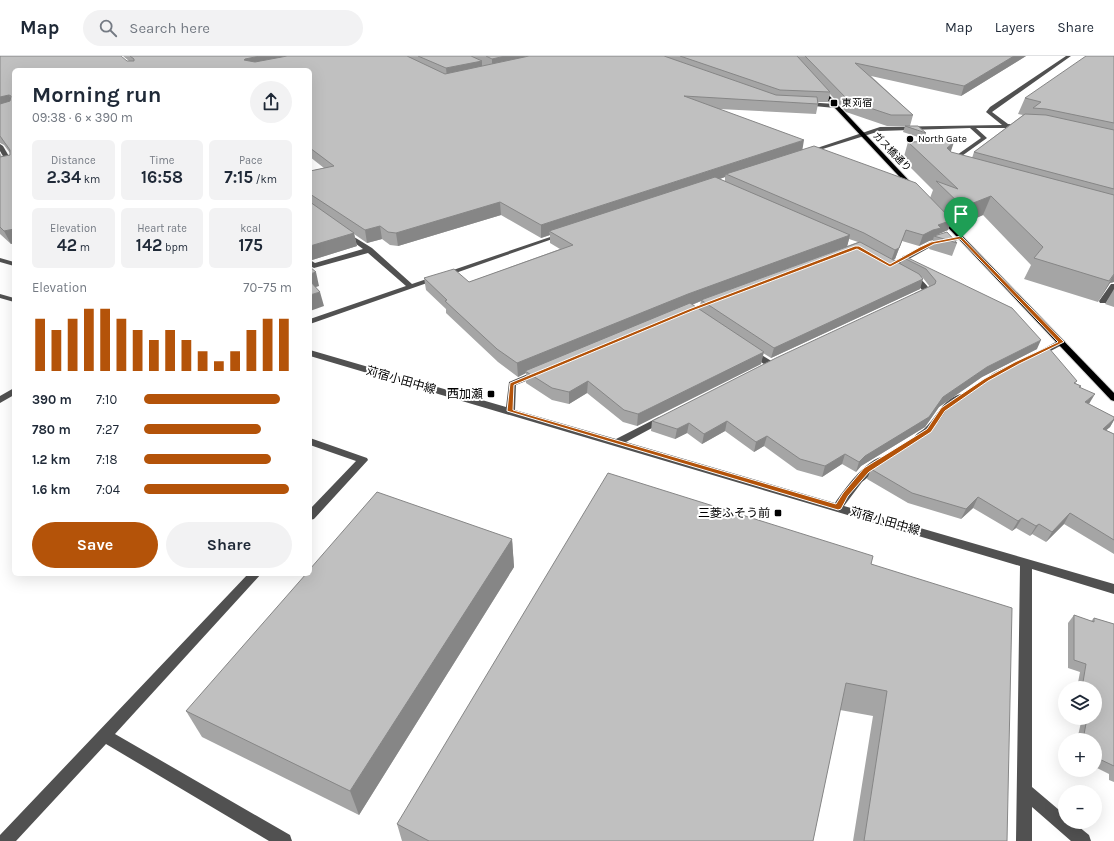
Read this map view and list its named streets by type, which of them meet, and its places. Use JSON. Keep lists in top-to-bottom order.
{
  "streets": {
    "main road": ["ガス橋通り"],
    "street": ["苅宿小田中線"]
  },
  "places": {
    "transit": ["東苅宿", "西加瀬", "三菱ふそう前"],
    "other": ["North Gate"]
  },
  "page": {
    "header": "Map",
    "search": "Search here",
    "nav": ["Map", "Layers", "Share"],
    "heading": ["Morning run", "09:38 · 6 × 390 m"],
    "stats": [
      ["Distance", "2.34 km"],
      ["Time", "16:58"],
      ["Pace", "7:15 /km"],
      ["Elevation", "42 m"],
      ["Heart rate", "142 bpm"],
      ["kcal", "175"]
    ],
    "chart": ["Elevation", "70–75 m"],
    "list": [
      {
        "name": "390 m",
        "note": "7:10"
      },
      {
        "name": "780 m",
        "note": "7:27"
      },
      {
        "name": "1.2 km",
        "note": "7:18"
      },
      {
        "name": "1.6 km",
        "note": "7:04"
      }
    ],
    "buttons": ["Save", "Share"],
    "map_buttons": ["+", "−"]
  }
}
